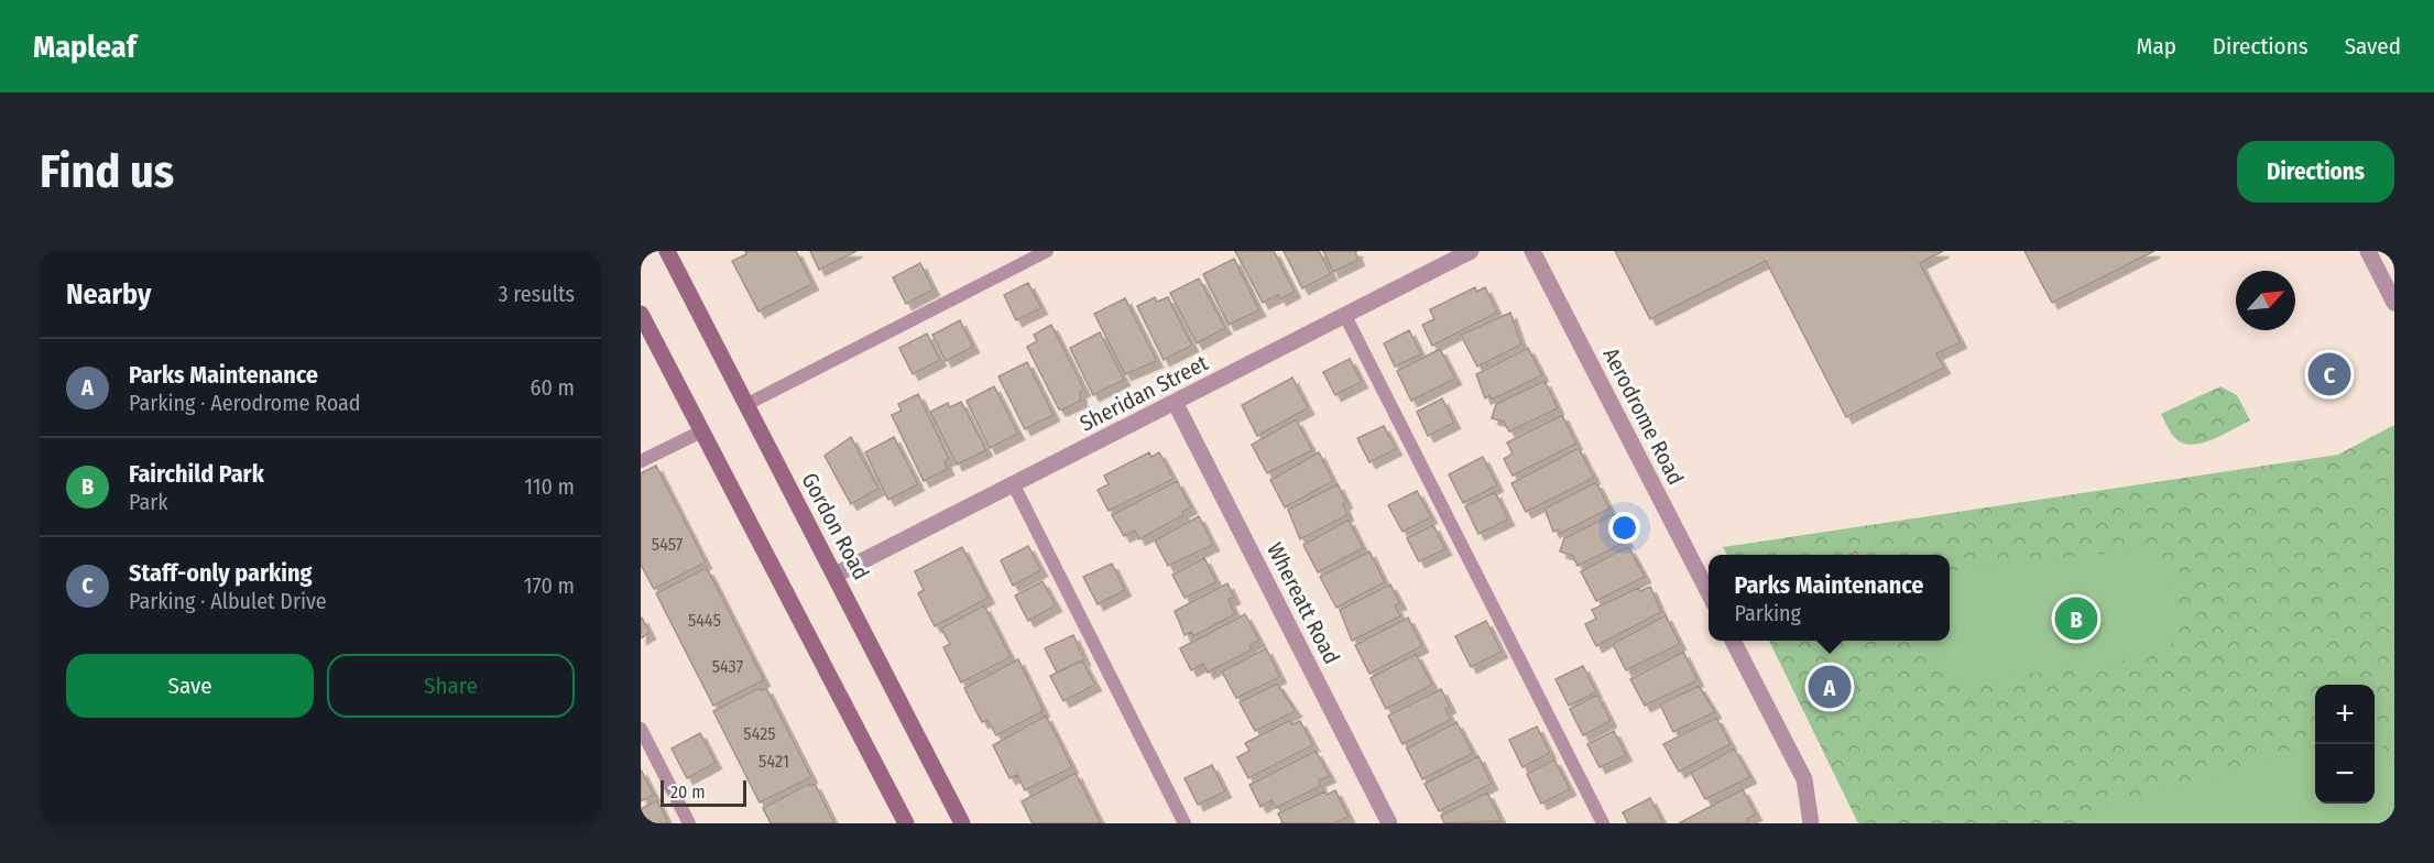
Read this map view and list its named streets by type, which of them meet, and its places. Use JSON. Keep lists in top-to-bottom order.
{
  "streets": {
    "main road": ["Gordon Road"],
    "street": ["Sheridan Street", "Aerodrome Road", "Whereatt Road"]
  },
  "crossings": [
    ["Sheridan Street", "Gordon Road"],
    ["Sheridan Street", "Whereatt Road"]
  ],
  "house_numbers": [
    "5457",
    "5445",
    "5437",
    "5425",
    "5421"
  ],
  "scale_bar": "20 m",
  "north": "top right",
  "page": {
    "header": "Mapleaf",
    "nav": ["Map", "Directions", "Saved"],
    "buttons": [
      "Directions",
      ["Save", "Share"]
    ],
    "title": "Find us",
    "heading": ["Nearby", "3 results"],
    "list": [
      {
        "mark": "A",
        "name": "Parks Maintenance",
        "note": "Parking · Aerodrome Road",
        "value": "60 m"
      },
      {
        "mark": "B",
        "name": "Fairchild Park",
        "note": "Park",
        "value": "110 m"
      },
      {
        "mark": "C",
        "name": "Staff-only parking",
        "note": "Parking · Albulet Drive",
        "value": "170 m"
      }
    ],
    "pins": ["C", "B", "A"],
    "popup": ["Parks Maintenance", "Parking"],
    "map_buttons": ["+", "−"],
    "scale": "20 m"
  }
}
